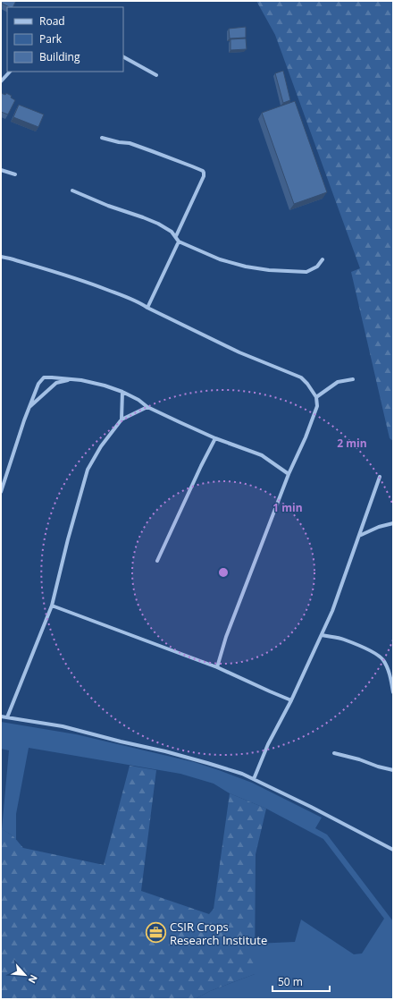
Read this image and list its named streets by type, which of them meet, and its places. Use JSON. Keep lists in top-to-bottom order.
{
  "places": {
    "office": ["CSIR Crops Research Institute"]
  },
  "legend": ["Road", "Park", "Building"],
  "scale_bar": "50 m",
  "north": "bottom right",
  "rings": ["2 min", "1 min"]
}
